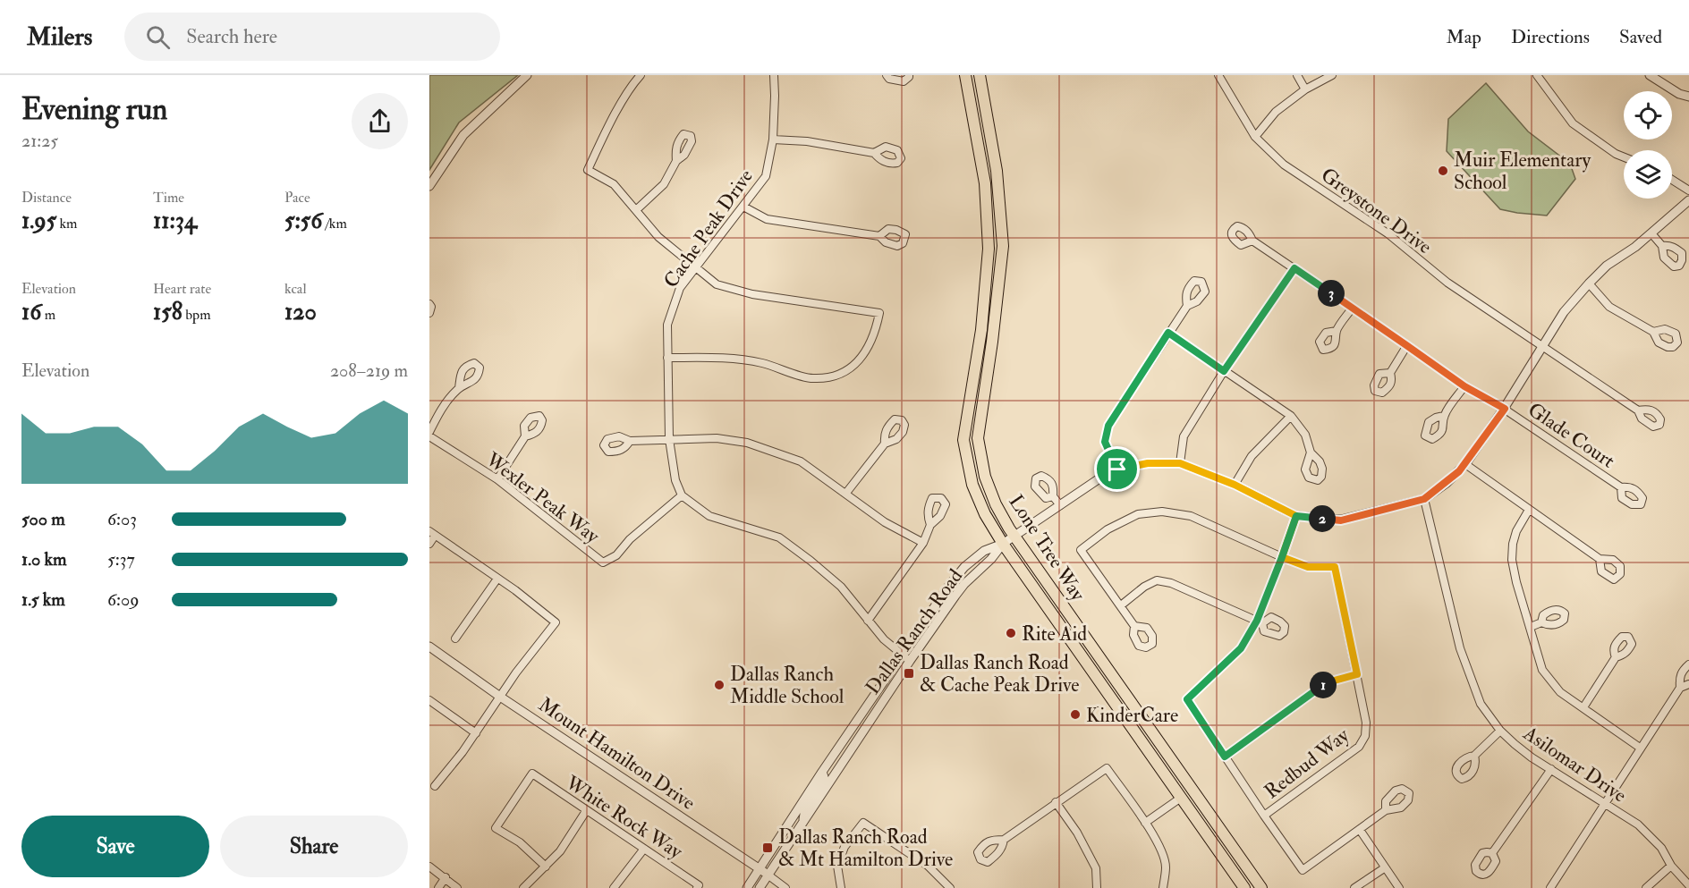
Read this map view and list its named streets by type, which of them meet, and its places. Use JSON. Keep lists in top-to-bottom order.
{
  "streets": {
    "main road": ["Lone Tree Way"],
    "street": [
      "Greystone Drive",
      "Cache Peak Drive",
      "Glade Court",
      "Wexler Peak Way",
      "Dallas Ranch Road",
      "Mount Hamilton Drive",
      "Redbud Way",
      "Asilomar Drive",
      "White Rock Way"
    ]
  },
  "crossings": [
    ["Cache Peak Drive", "Wexler Peak Way"],
    ["Lone Tree Way", "Dallas Ranch Road"],
    ["Dallas Ranch Road", "Mount Hamilton Drive"]
  ],
  "places": {
    "other": [
      "Muir Elementary School",
      "Rite Aid",
      "Dallas Ranch Middle School",
      "KinderCare"
    ],
    "transit": ["Dallas Ranch Road & Cache Peak Drive", "Dallas Ranch Road & Mt Hamilton Drive"]
  },
  "page": {
    "header": "Milers",
    "search": "Search here",
    "nav": ["Map", "Directions", "Saved"],
    "heading": ["Evening run", "21:25"],
    "stats": [
      ["Distance", "1.95 km"],
      ["Time", "11:34"],
      ["Pace", "5:56 /km"],
      ["Elevation", "16 m"],
      ["Heart rate", "158 bpm"],
      ["kcal", "120"]
    ],
    "pins": ["3", "2", "1"],
    "chart": ["Elevation", "208–219 m"],
    "list": [
      {
        "name": "500 m",
        "note": "6:03"
      },
      {
        "name": "1.0 km",
        "note": "5:37"
      },
      {
        "name": "1.5 km",
        "note": "6:09"
      }
    ],
    "buttons": ["Save", "Share"]
  }
}
